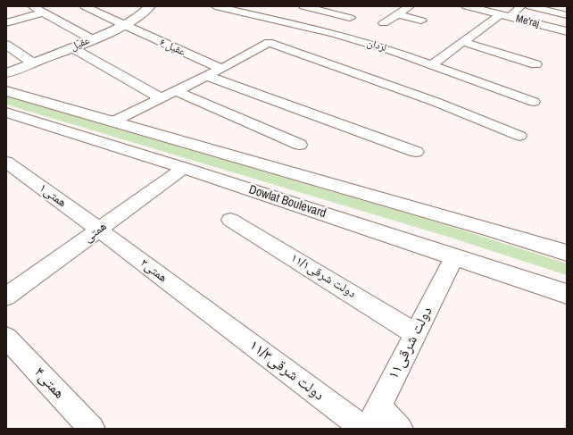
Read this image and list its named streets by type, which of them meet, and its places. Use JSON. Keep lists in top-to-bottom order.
{
  "streets": {
    "main road": ["Me'raj", "عقیل", "Dowlat Boulevard"],
    "street": [
      "لردان",
      "عقیل ۶",
      "۱همتی",
      "همتی",
      "۲همتی",
      "۱۱/۱دولت شرقی",
      "۱۱دولت شرقی",
      "۱۱/۳دولت شرقی",
      "۴همتی"
    ]
  },
  "crossings": [
    ["عقیل", "عقیل ۶"],
    ["۱همتی", "همتی"],
    ["۱همتی", "۲همتی"],
    ["Dowlat Boulevard", "همتی"],
    ["Dowlat Boulevard", "۱۱دولت شرقی"],
    ["همتی", "۲همتی"],
    ["۲همتی", "۱۱/۳دولت شرقی"],
    ["۱۱/۱دولت شرقی", "۱۱دولت شرقی"]
  ]
}
